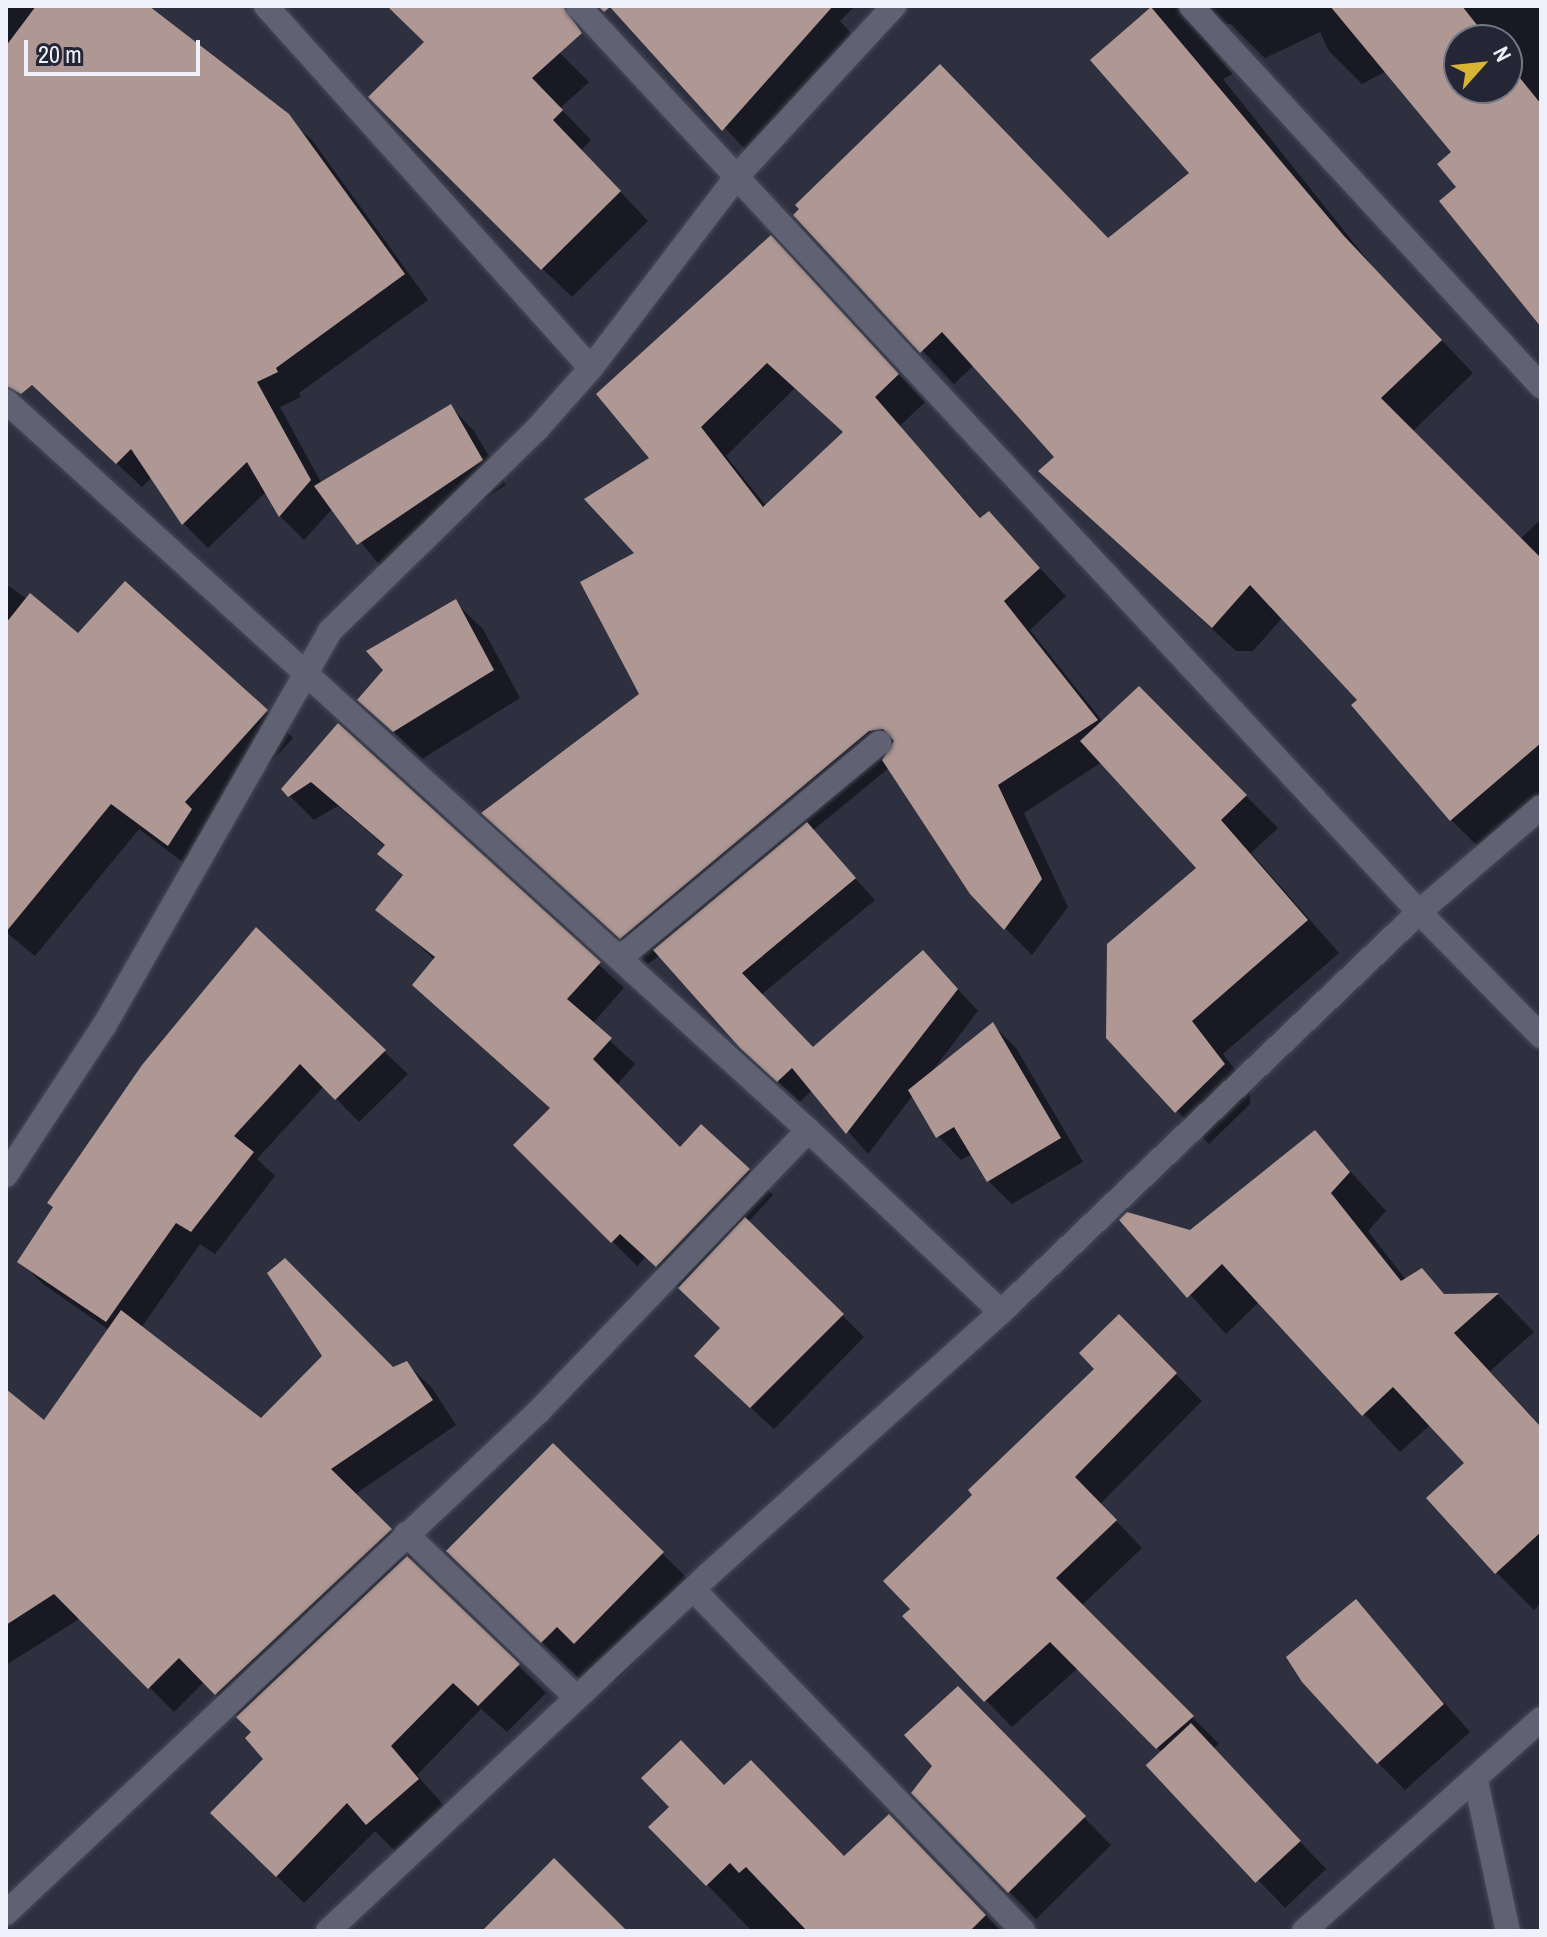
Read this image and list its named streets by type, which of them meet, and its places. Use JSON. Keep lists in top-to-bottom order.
{
  "scale_bar": "20 m",
  "north": "top right"
}
